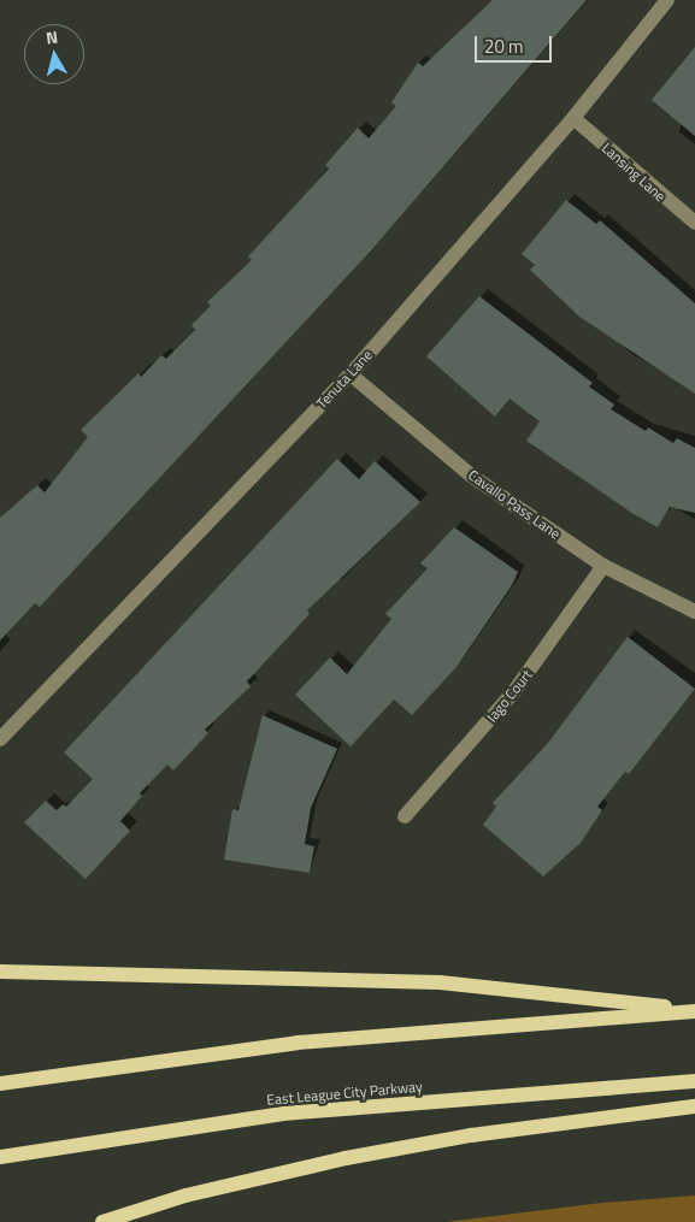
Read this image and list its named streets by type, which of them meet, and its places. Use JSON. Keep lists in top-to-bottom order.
{
  "streets": {
    "main road": ["East League City Parkway"],
    "street": [
      "Lansing Lane",
      "Tenuta Lane",
      "Cavallo Pass Lane",
      "Iago Court"
    ]
  },
  "crossings": [
    ["Lansing Lane", "Tenuta Lane"],
    ["Tenuta Lane", "Cavallo Pass Lane"],
    ["Cavallo Pass Lane", "Iago Court"]
  ],
  "scale_bar": "20 m",
  "north": "top"
}
